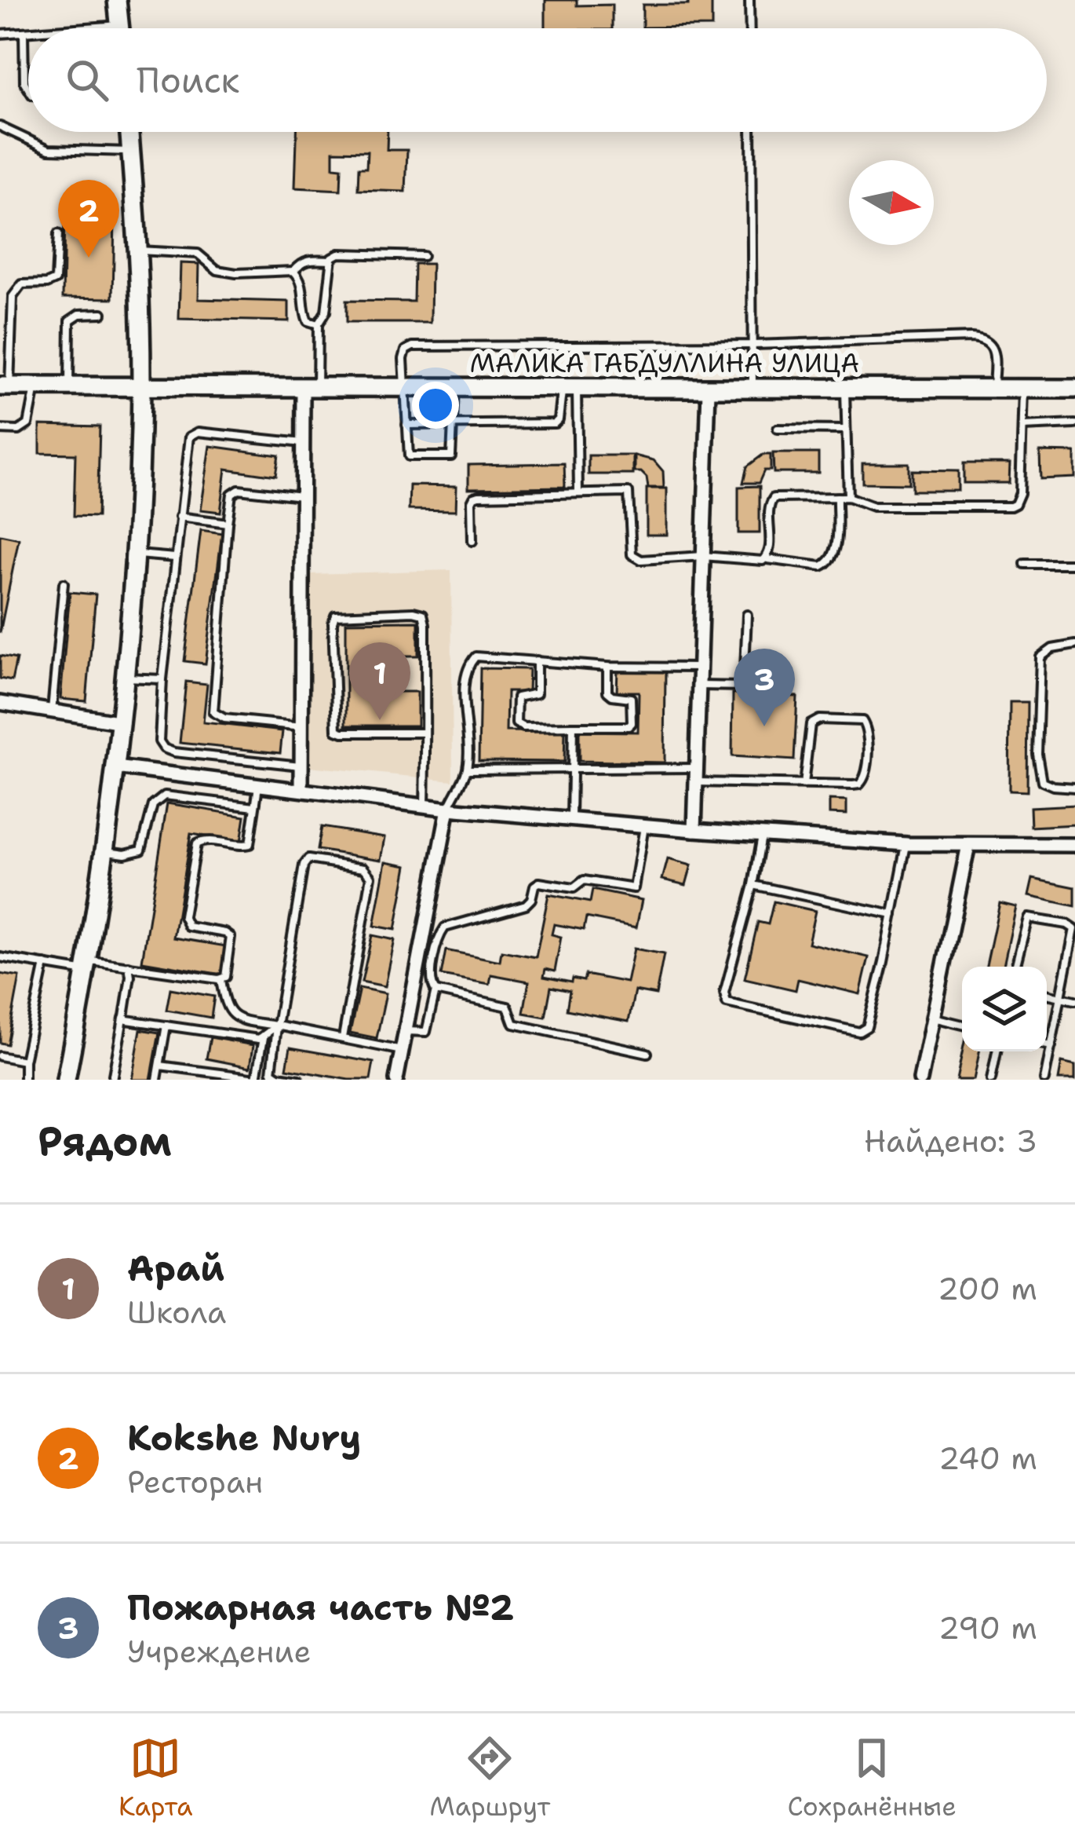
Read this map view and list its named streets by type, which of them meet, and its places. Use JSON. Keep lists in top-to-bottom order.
{
  "streets": {
    "street": ["МАЛИКА ГАБДУЛЛИНА УЛИЦА"]
  },
  "north": "right",
  "page": {
    "search": "Поиск",
    "pins": ["2", "1", "3"],
    "heading": ["Рядом", "Найдено: 3"],
    "list": [
      {
        "mark": "1",
        "name": "Арай",
        "note": "Школа",
        "value": "200 m"
      },
      {
        "mark": "2",
        "name": "Kokshe Nury",
        "note": "Ресторан",
        "value": "240 m"
      },
      {
        "mark": "3",
        "name": "Пожарная часть №2",
        "note": "Учреждение",
        "value": "290 m"
      }
    ],
    "nav": ["Карта", "Маршрут", "Сохранённые"]
  }
}
